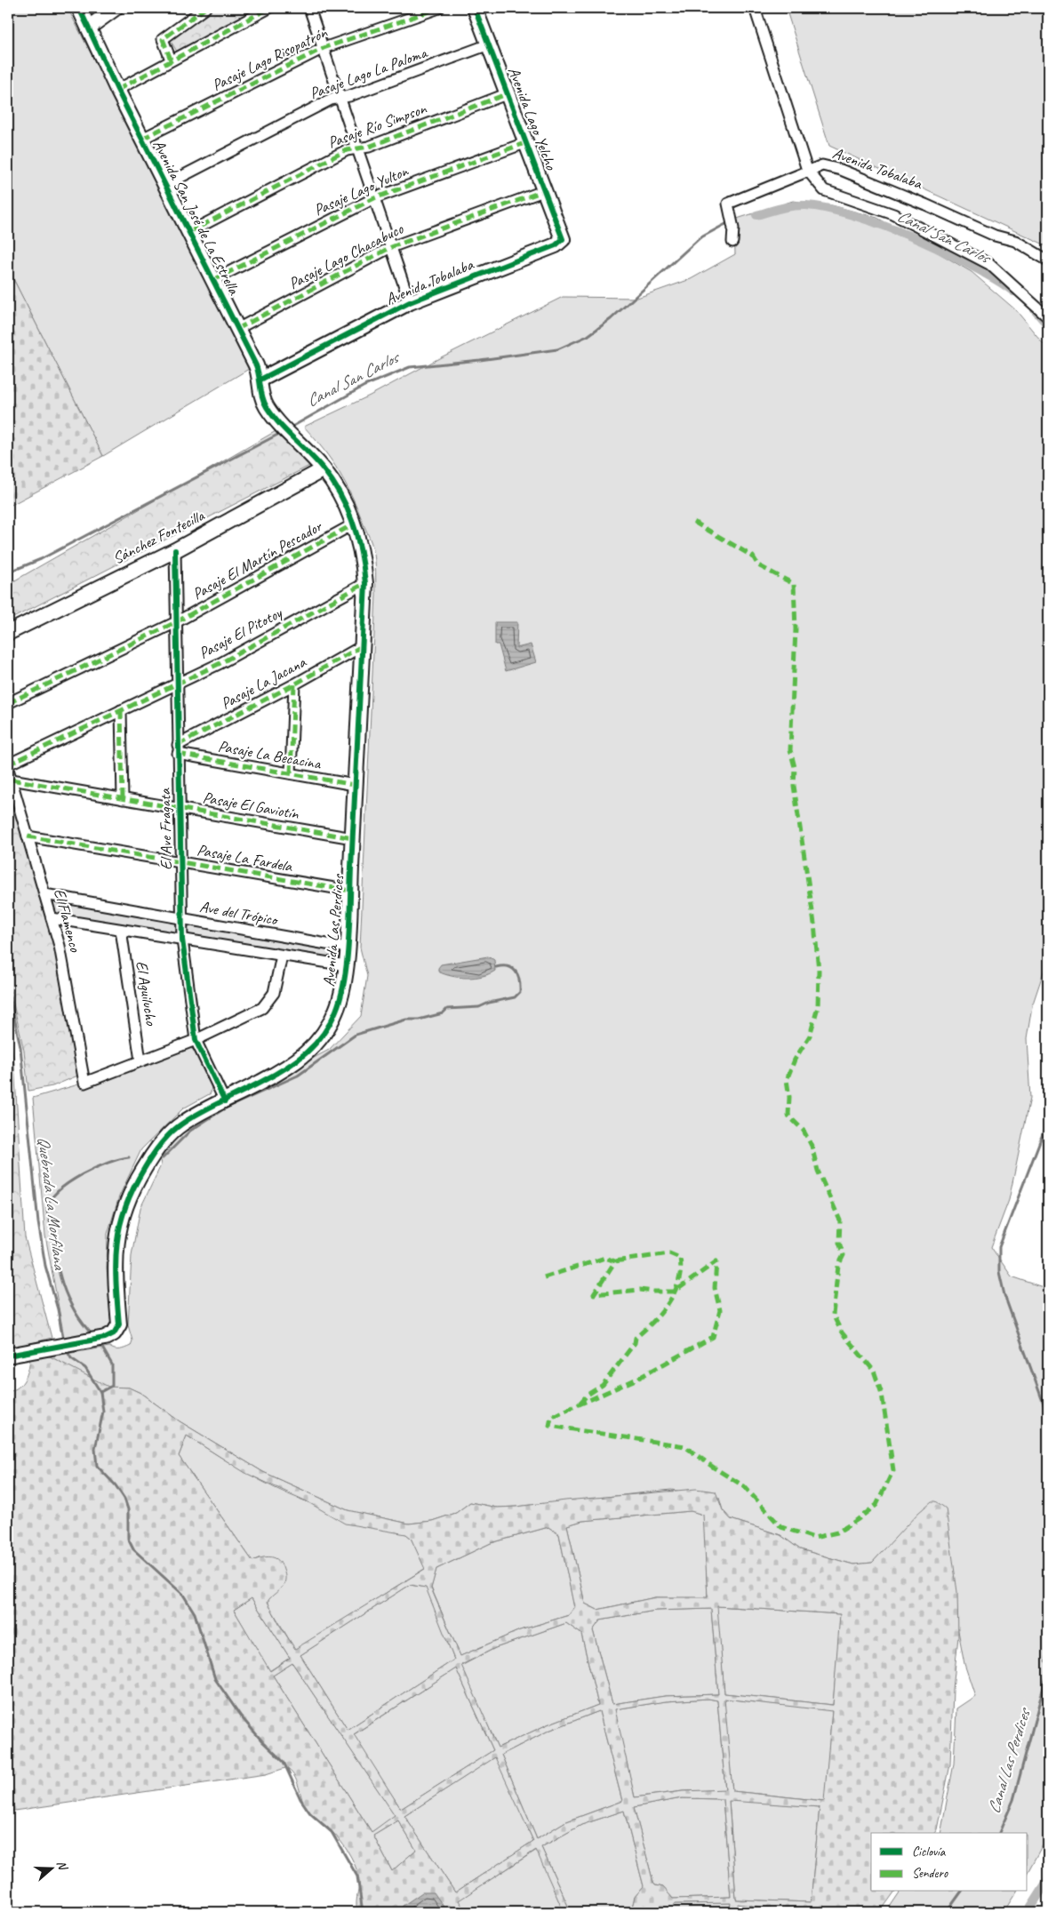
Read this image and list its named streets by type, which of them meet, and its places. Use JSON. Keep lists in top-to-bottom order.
{
  "streets": {
    "street": [
      "Pasaje Lago Risopatrón",
      "Pasaje Lago La Paloma",
      "Avenida Lago Yelcho",
      "Pasaje Río Simpson",
      "Avenida Tobalaba",
      "Pasaje Lago Yulton",
      "Avenida San José de La Estrella",
      "Pasaje Lago Chacabuco",
      "Sánchez Fontecilla",
      "Pasaje El Martín Pescador",
      "Pasaje El Pitotoy",
      "Pasaje La Jacana",
      "Pasaje La Becacina",
      "Pasaje El Gaviotín",
      "El Ave Fragata",
      "Pasaje La Fardela",
      "Ave del Trópico",
      "El Flamenco",
      "Avenida Las Perdices",
      "El Aguilucho"
    ]
  },
  "crossings": [
    ["Pasaje Lago Risopatrón", "Avenida San José de La Estrella"],
    ["Pasaje Lago La Paloma", "Avenida Lago Yelcho"],
    ["Pasaje Lago La Paloma", "Avenida San José de La Estrella"],
    ["Avenida Lago Yelcho", "Pasaje Río Simpson"],
    ["Avenida Lago Yelcho", "Avenida Tobalaba"],
    ["Avenida Lago Yelcho", "Pasaje Lago Yulton"],
    ["Avenida Lago Yelcho", "Pasaje Lago Chacabuco"],
    ["Pasaje Río Simpson", "Avenida San José de La Estrella"],
    ["Avenida Tobalaba", "Avenida San José de La Estrella"],
    ["Pasaje Lago Yulton", "Avenida San José de La Estrella"],
    ["Avenida San José de La Estrella", "Pasaje Lago Chacabuco"],
    ["Avenida San José de La Estrella", "Avenida Las Perdices"],
    ["Sánchez Fontecilla", "El Ave Fragata"],
    ["Sánchez Fontecilla", "Avenida Las Perdices"],
    ["Pasaje El Martín Pescador", "El Ave Fragata"],
    ["Pasaje El Martín Pescador", "Avenida Las Perdices"],
    ["Pasaje El Pitotoy", "El Ave Fragata"],
    ["Pasaje El Pitotoy", "Avenida Las Perdices"],
    ["Pasaje La Jacana", "Pasaje La Becacina"],
    ["Pasaje La Jacana", "El Ave Fragata"],
    ["Pasaje La Jacana", "Avenida Las Perdices"],
    ["Pasaje La Becacina", "El Ave Fragata"],
    ["Pasaje La Becacina", "Avenida Las Perdices"],
    ["Pasaje El Gaviotín", "El Ave Fragata"],
    ["Pasaje El Gaviotín", "El Flamenco"],
    ["Pasaje El Gaviotín", "Avenida Las Perdices"],
    ["El Ave Fragata", "Pasaje La Fardela"],
    ["El Ave Fragata", "Ave del Trópico"],
    ["El Ave Fragata", "Avenida Las Perdices"],
    ["Pasaje La Fardela", "El Flamenco"],
    ["Pasaje La Fardela", "Avenida Las Perdices"],
    ["Ave del Trópico", "El Flamenco"],
    ["Ave del Trópico", "Avenida Las Perdices"],
    ["El Flamenco", "El Aguilucho"]
  ],
  "water": ["Canal San Carlos", "Quebrada La Morfilana", "Canal Las Perdices"],
  "legend": ["Ciclovía", "Sendero"],
  "north": "right"
}
